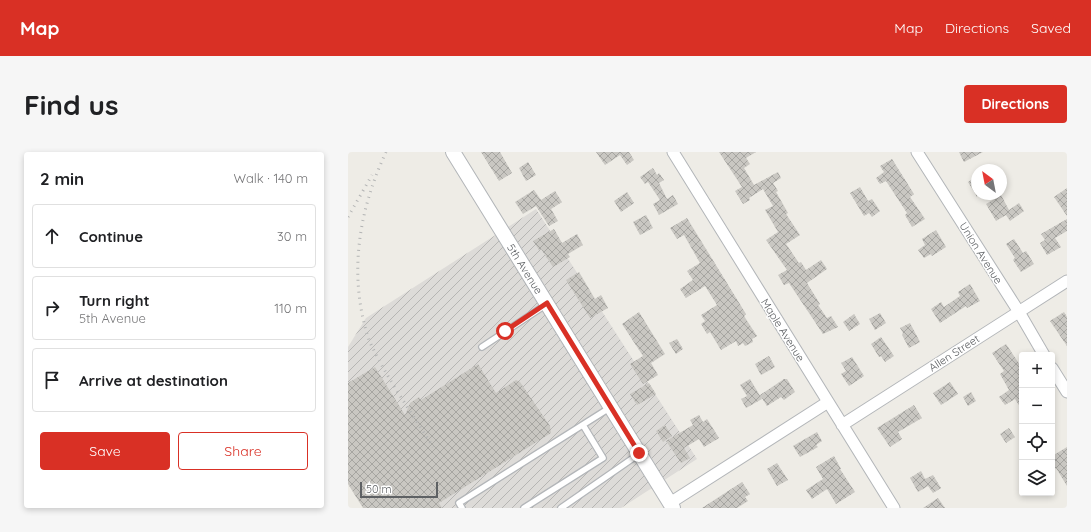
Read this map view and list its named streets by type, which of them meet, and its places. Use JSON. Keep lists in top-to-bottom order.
{
  "streets": {
    "street": [
      "Union Avenue",
      "5th Avenue",
      "Maple Avenue",
      "Allen Street"
    ]
  },
  "crossings": [
    ["Union Avenue", "Allen Street"],
    ["Maple Avenue", "Allen Street"]
  ],
  "scale_bar": "50 m",
  "north": "top left",
  "page": {
    "header": "Map",
    "nav": ["Map", "Directions", "Saved"],
    "buttons": [
      "Directions",
      ["Save", "Share"]
    ],
    "title": "Find us",
    "heading": ["2 min", "Walk · 140 m"],
    "list": [
      ["Continue", "30 m"],
      ["Turn right", "5th Avenue", "110 m"],
      "Arrive at destination"
    ],
    "map_buttons": ["+", "−"],
    "scale": "50 m"
  }
}
